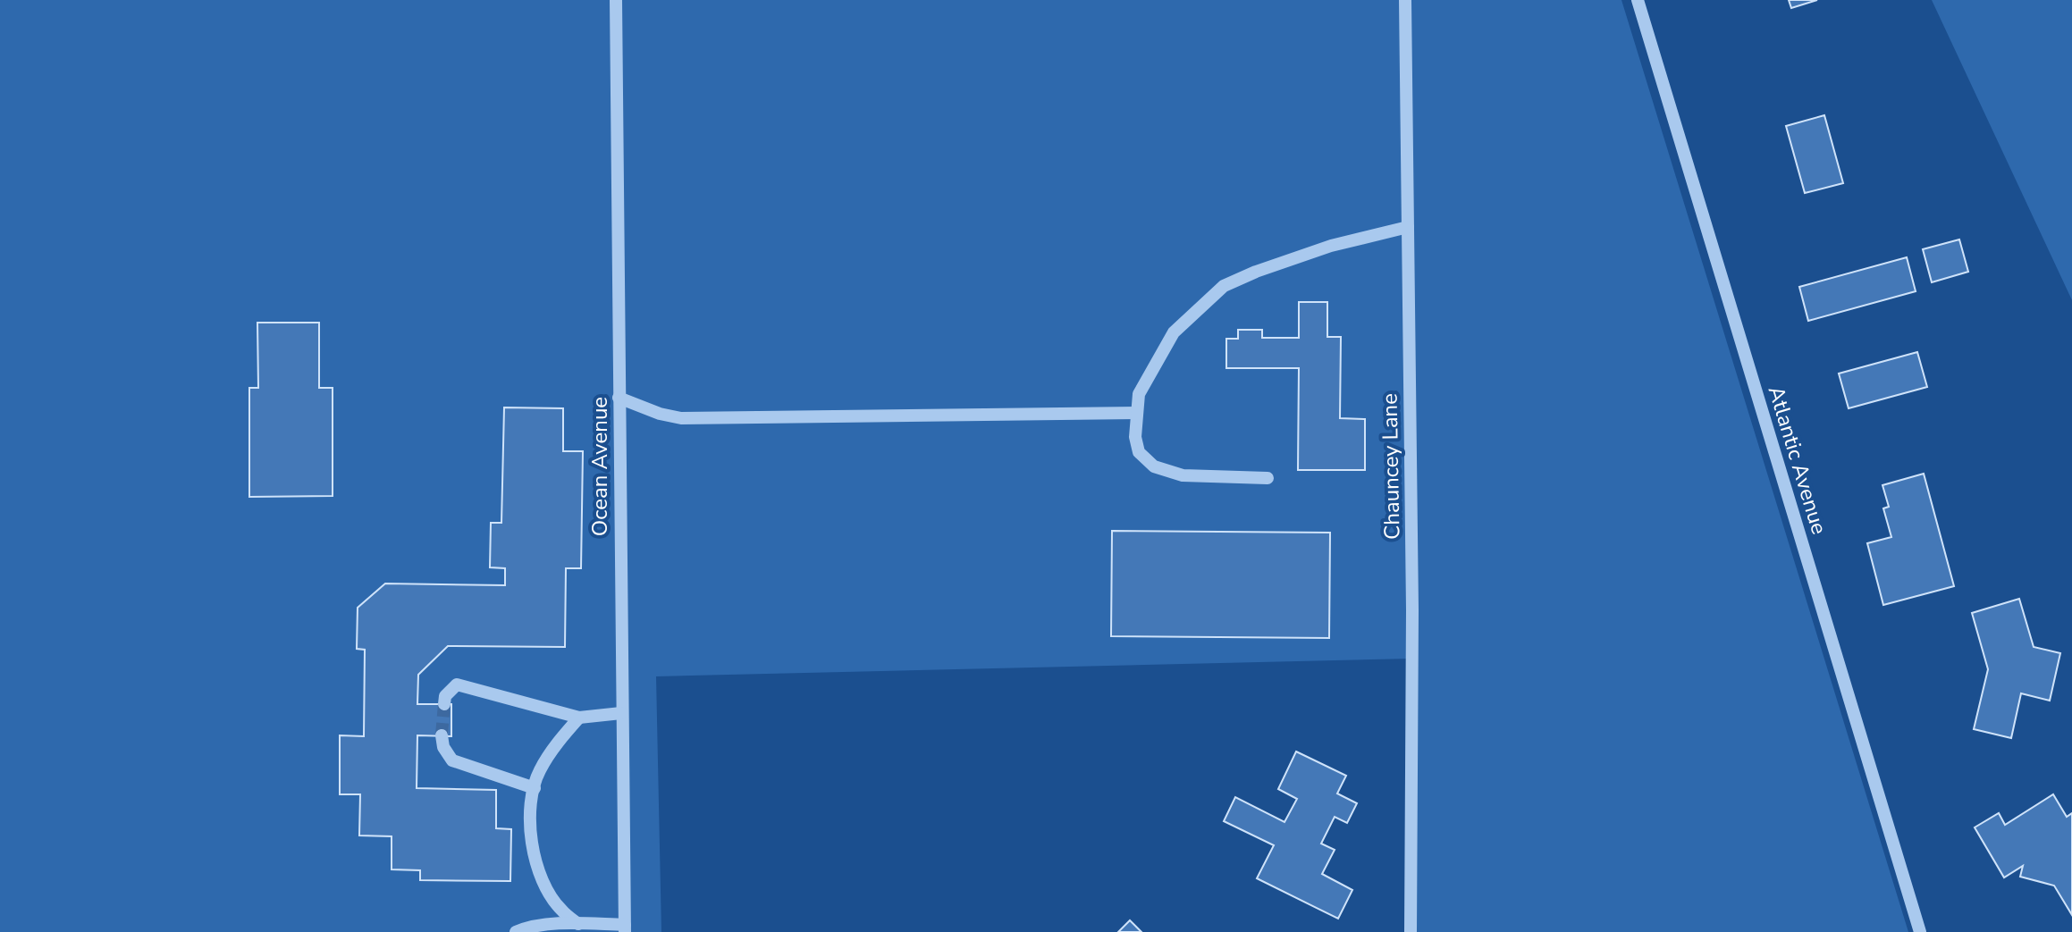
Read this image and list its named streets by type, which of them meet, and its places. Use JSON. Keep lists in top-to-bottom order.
{
  "streets": {
    "street": ["Atlantic Avenue", "Ocean Avenue", "Chauncey Lane"]
  }
}
